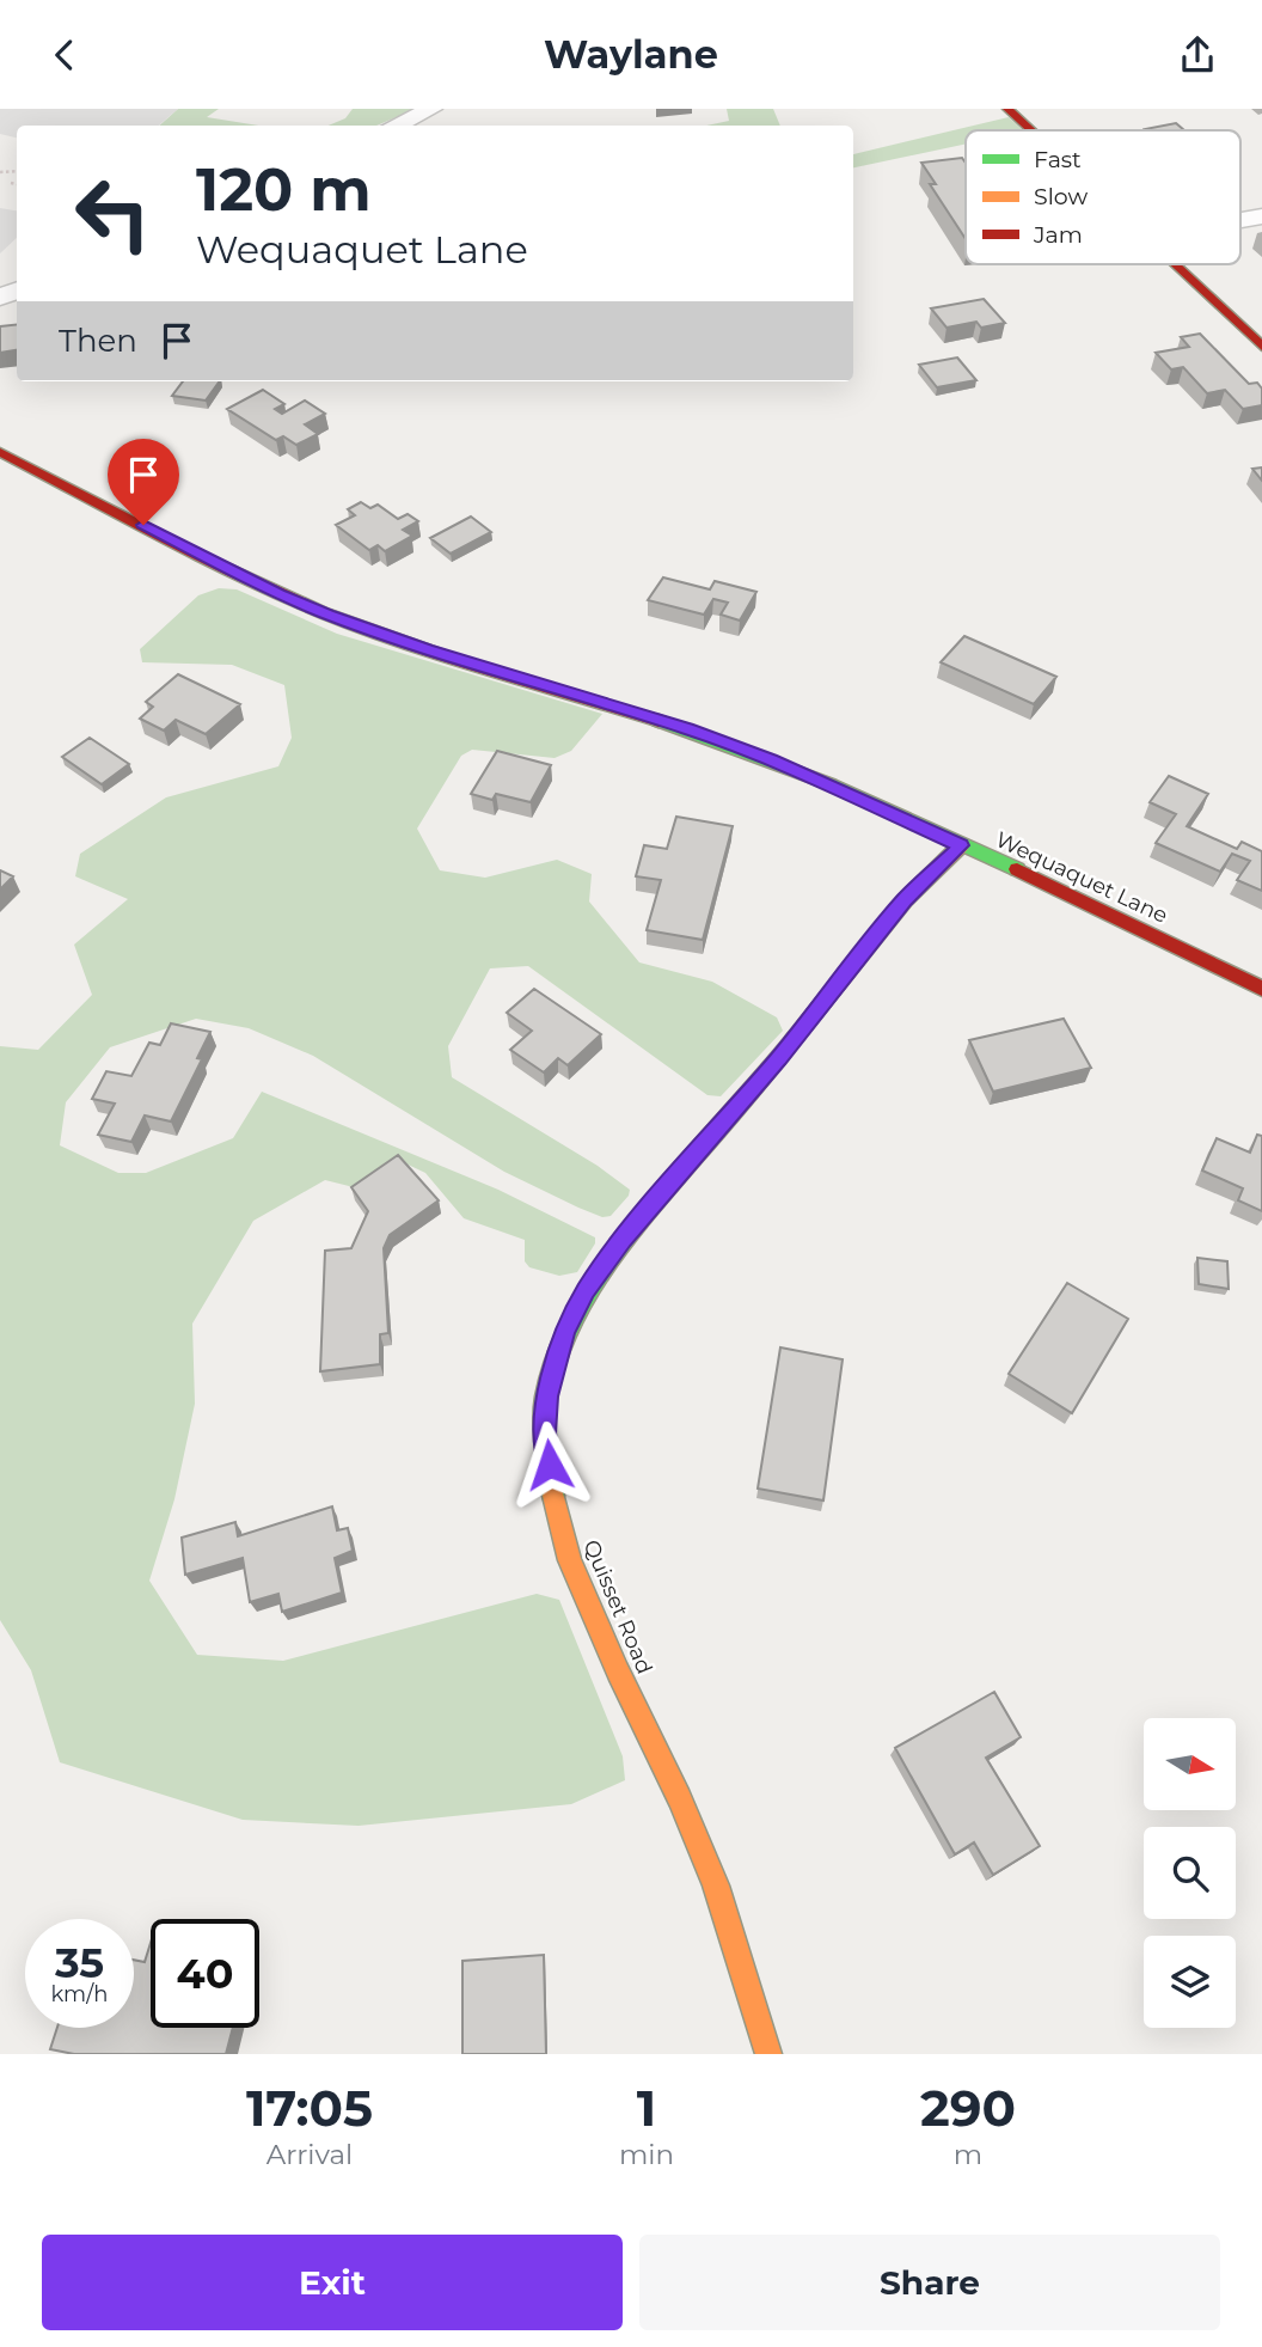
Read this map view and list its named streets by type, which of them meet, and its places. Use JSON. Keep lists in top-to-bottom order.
{
  "streets": {
    "main road": ["Wequaquet Lane", "Quisset Road"]
  },
  "crossings": [
    ["Wequaquet Lane", "Quisset Road"]
  ],
  "legend": ["Fast", "Slow", "Jam"],
  "north": "right",
  "page": {
    "header": "Waylane",
    "turn": ["120 m", "Wequaquet Lane"],
    "then": "Then",
    "speed": "35 km/h",
    "limit": "40",
    "eta": [
      "17:05",
      "Arrival",
      "1",
      "min",
      "290",
      "m"
    ],
    "buttons": ["Exit", "Share"]
  }
}
